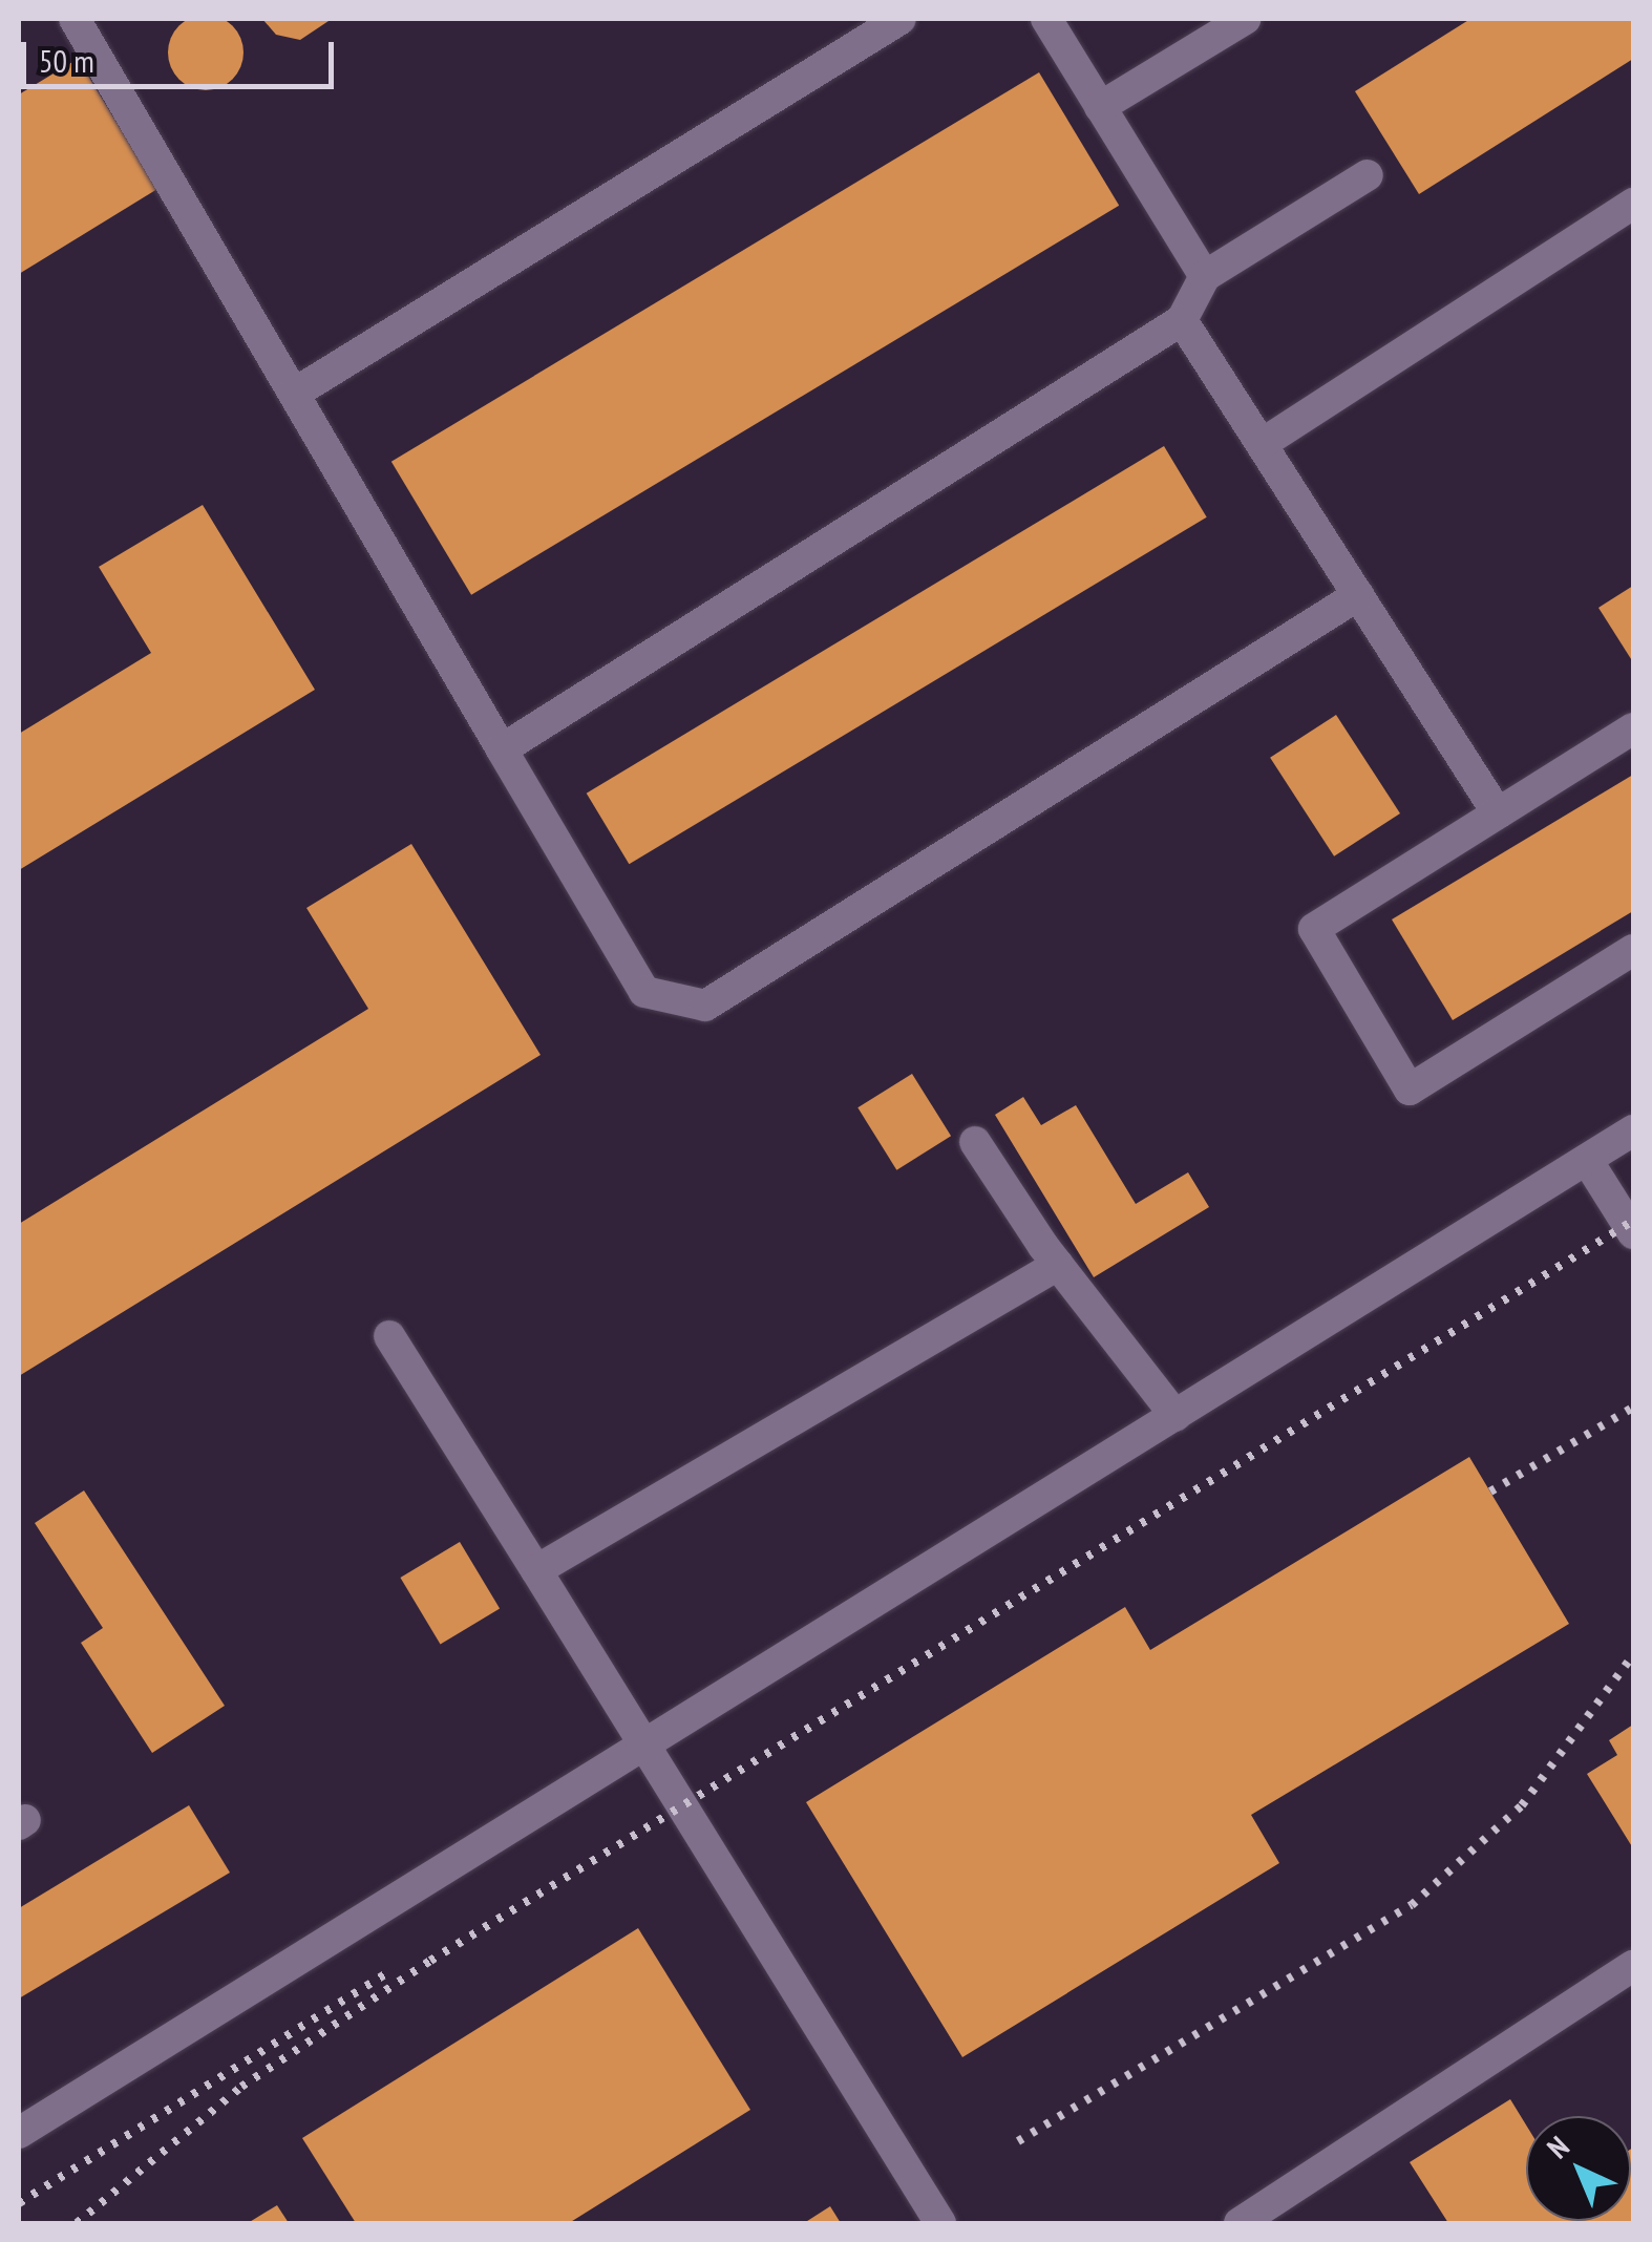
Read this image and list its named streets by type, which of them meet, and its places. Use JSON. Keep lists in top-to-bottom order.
{
  "scale_bar": "50 m",
  "north": "top left"
}
